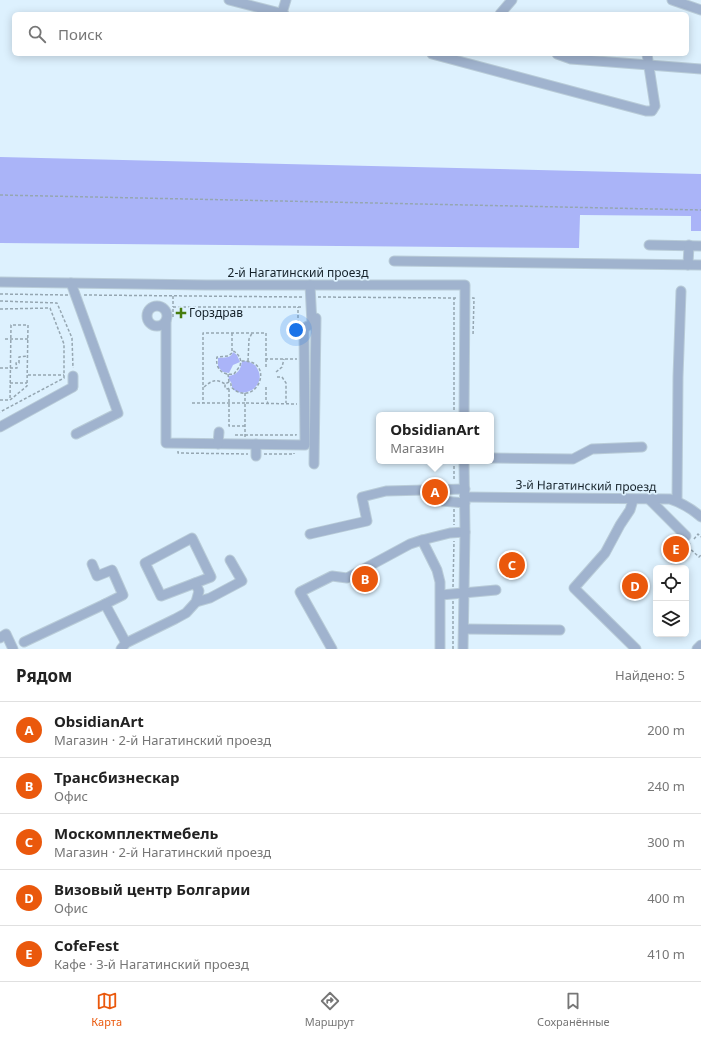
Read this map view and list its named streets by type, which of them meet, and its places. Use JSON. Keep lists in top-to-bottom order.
{
  "streets": {
    "street": ["2-й Нагатинский проезд", "3-й Нагатинский проезд"]
  },
  "places": {
    "health": ["Горздрав"]
  },
  "page": {
    "search": "Поиск",
    "popup": ["ObsidianArt", "Магазин"],
    "pins": [
      "A",
      "E",
      "C",
      "B",
      "D"
    ],
    "heading": ["Рядом", "Найдено: 5"],
    "list": [
      {
        "mark": "A",
        "name": "ObsidianArt",
        "note": "Магазин · 2-й Нагатинский проезд",
        "value": "200 m"
      },
      {
        "mark": "B",
        "name": "Трансбизнескар",
        "note": "Офис",
        "value": "240 m"
      },
      {
        "mark": "C",
        "name": "Москомплектмебель",
        "note": "Магазин · 2-й Нагатинский проезд",
        "value": "300 m"
      },
      {
        "mark": "D",
        "name": "Визовый центр Болгарии",
        "note": "Офис",
        "value": "400 m"
      },
      {
        "mark": "E",
        "name": "CofeFest",
        "note": "Кафе · 3-й Нагатинский проезд",
        "value": "410 m"
      }
    ],
    "nav": ["Карта", "Маршрут", "Сохранённые"]
  }
}
